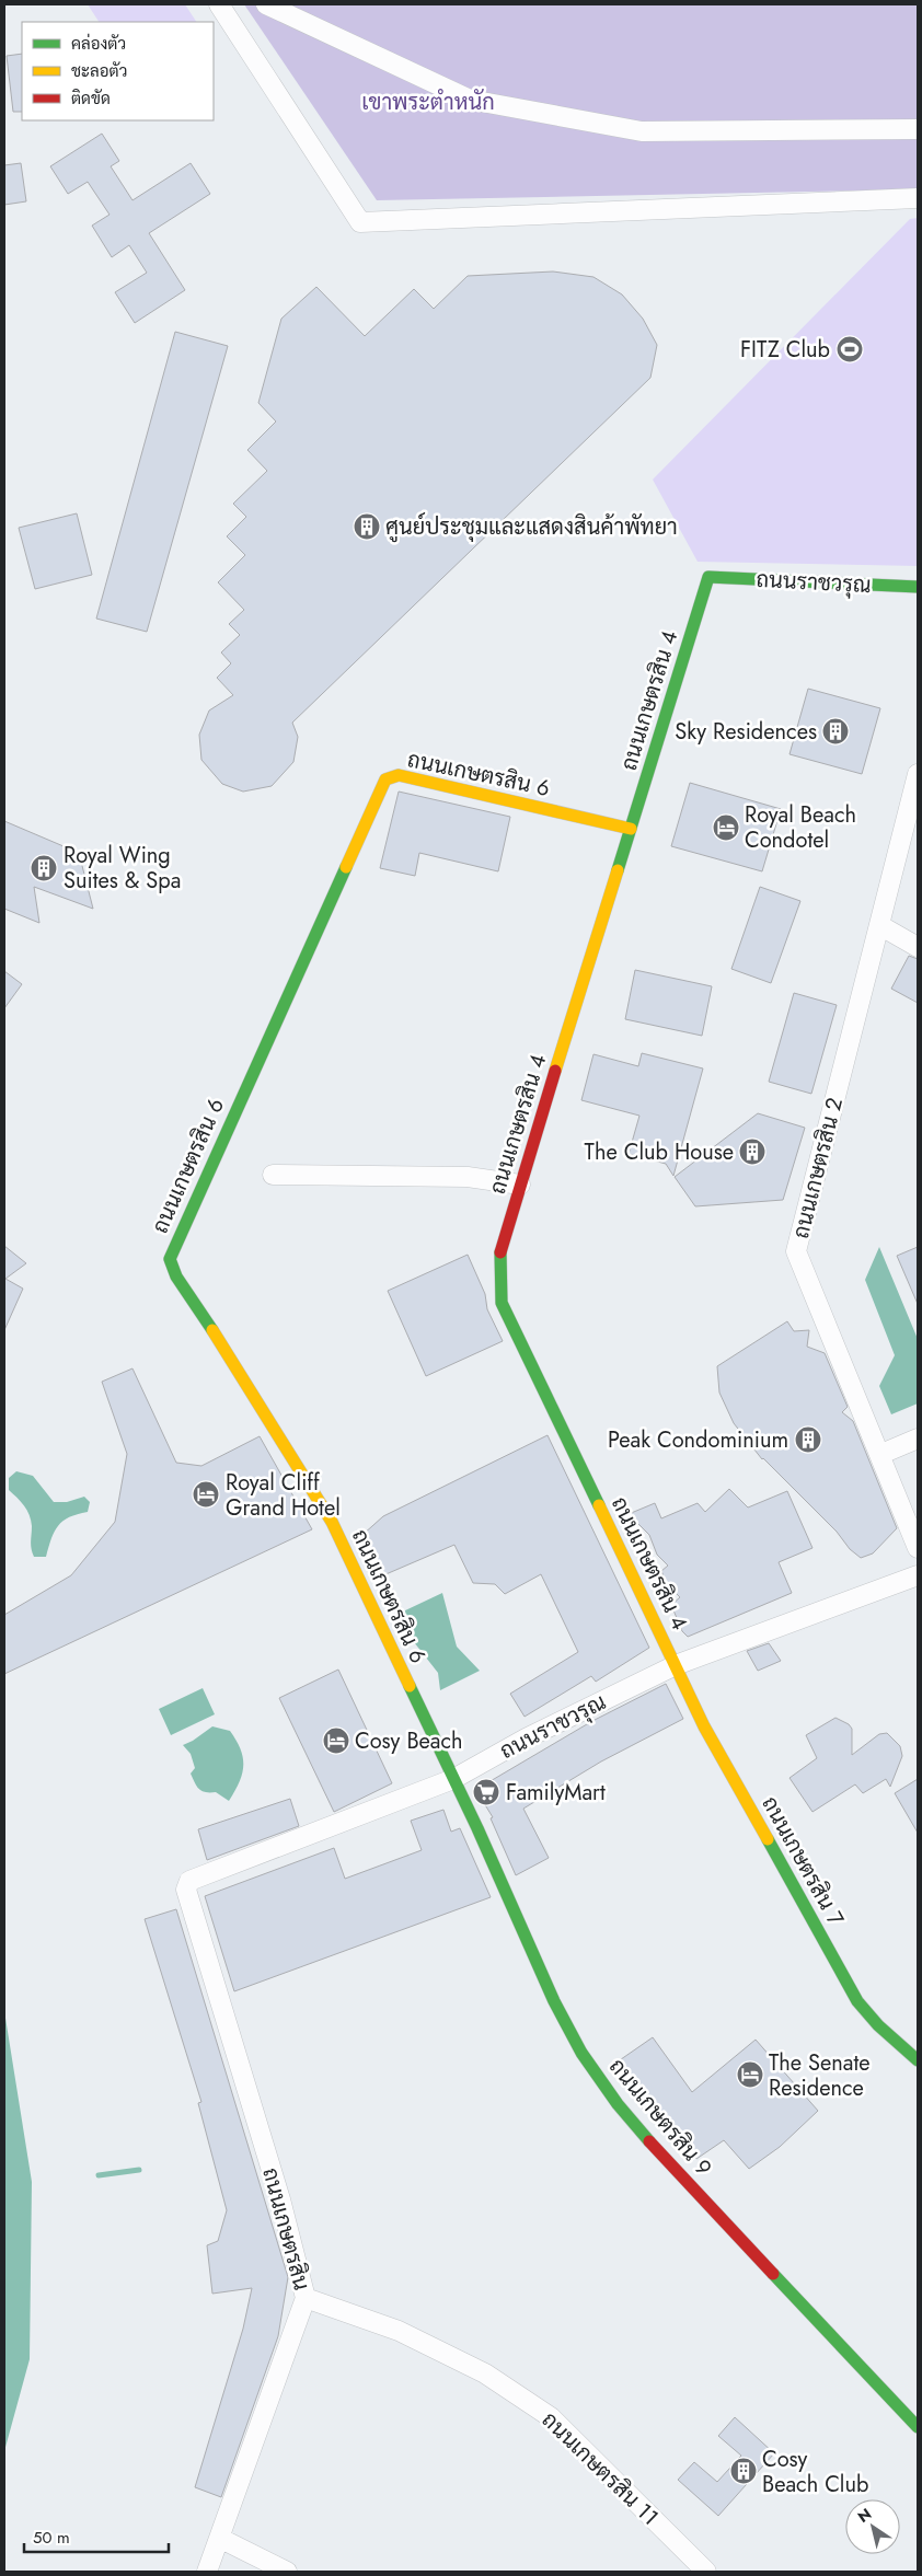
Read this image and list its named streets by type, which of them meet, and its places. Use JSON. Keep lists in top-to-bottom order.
{
  "streets": {
    "street": [
      "ถนนราชวรุณ",
      "ถนนเกษตรสิน 4",
      "ถนนเกษตรสิน 6",
      "ถนนเกษตรสิน 2",
      "ถนนเกษตรสิน 7",
      "ถนนเกษตรสิน 9",
      "ถนนเกษตรสิน",
      "ถนนเกษตรสิน 11"
    ]
  },
  "crossings": [
    ["ถนนราชวรุณ", "ถนนเกษตรสิน 4"],
    ["ถนนราชวรุณ", "ถนนเกษตรสิน 6"],
    ["ถนนราชวรุณ", "ถนนเกษตรสิน 7"],
    ["ถนนราชวรุณ", "ถนนเกษตรสิน 9"],
    ["ถนนราชวรุณ", "ถนนเกษตรสิน"],
    ["ถนนเกษตรสิน 4", "ถนนเกษตรสิน 6"],
    ["ถนนเกษตรสิน 4", "ถนนเกษตรสิน 7"],
    ["ถนนเกษตรสิน 6", "ถนนเกษตรสิน 9"],
    ["ถนนเกษตรสิน", "ถนนเกษตรสิน 11"]
  ],
  "parks": ["เขาพระตำหนัก"],
  "places": {
    "sports": ["FITZ Club"],
    "building": [
      "ศูนย์ประชุมและแสดงสินค้าพัทยา",
      "Sky Residences",
      "Royal Wing Suites & Spa",
      "The Club House",
      "Peak Condominium",
      "Cosy Beach Club"
    ],
    "hotel": [
      "Royal Beach Condotel",
      "Royal Cliff Grand Hotel",
      "Cosy Beach",
      "The Senate Residence"
    ],
    "supermarket": ["FamilyMart"]
  },
  "legend": ["คล่องตัว", "ชะลอตัว", "ติดขัด"],
  "scale_bar": "50 m",
  "north": "top left"
}
